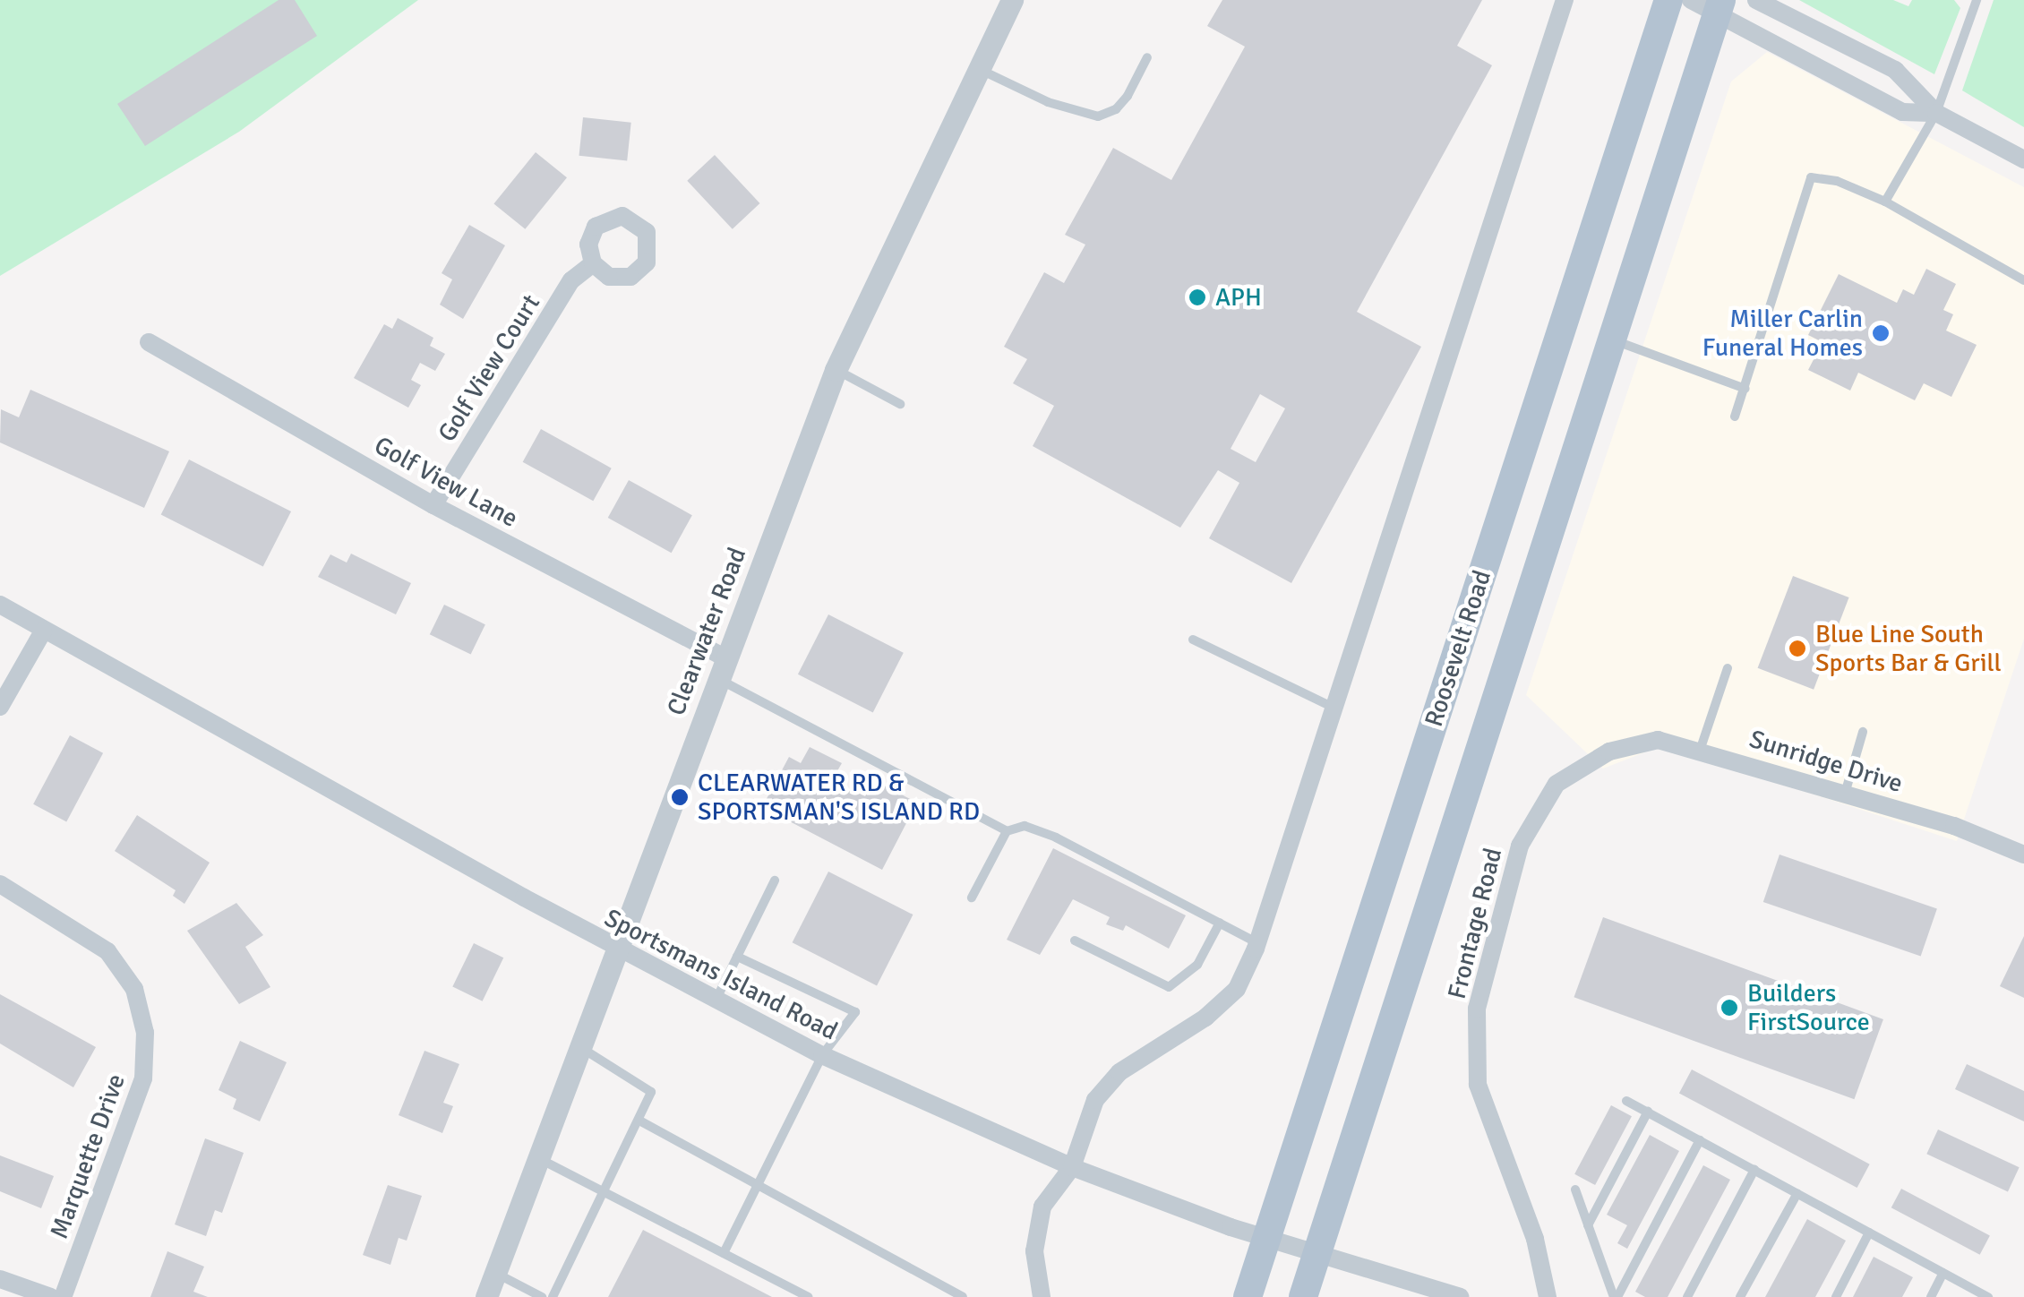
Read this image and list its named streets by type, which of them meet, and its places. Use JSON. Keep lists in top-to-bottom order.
{
  "streets": {
    "main road": ["Roosevelt Road"],
    "street": [
      "Golf View Court",
      "Golf View Lane",
      "Clearwater Road",
      "Sunridge Drive",
      "Frontage Road",
      "Sportsmans Island Road",
      "Marquette Drive"
    ]
  },
  "crossings": [
    ["Golf View Court", "Golf View Lane"],
    ["Golf View Lane", "Clearwater Road"],
    ["Clearwater Road", "Sportsmans Island Road"],
    ["Roosevelt Road", "Sportsmans Island Road"],
    ["Sunridge Drive", "Frontage Road"]
  ],
  "places": [
    "APH",
    "Miller Carlin Funeral Homes",
    "Blue Line South Sports Bar & Grill",
    "CLEARWATER RD & SPORTSMAN'S ISLAND RD",
    "Builders FirstSource"
  ]
}
